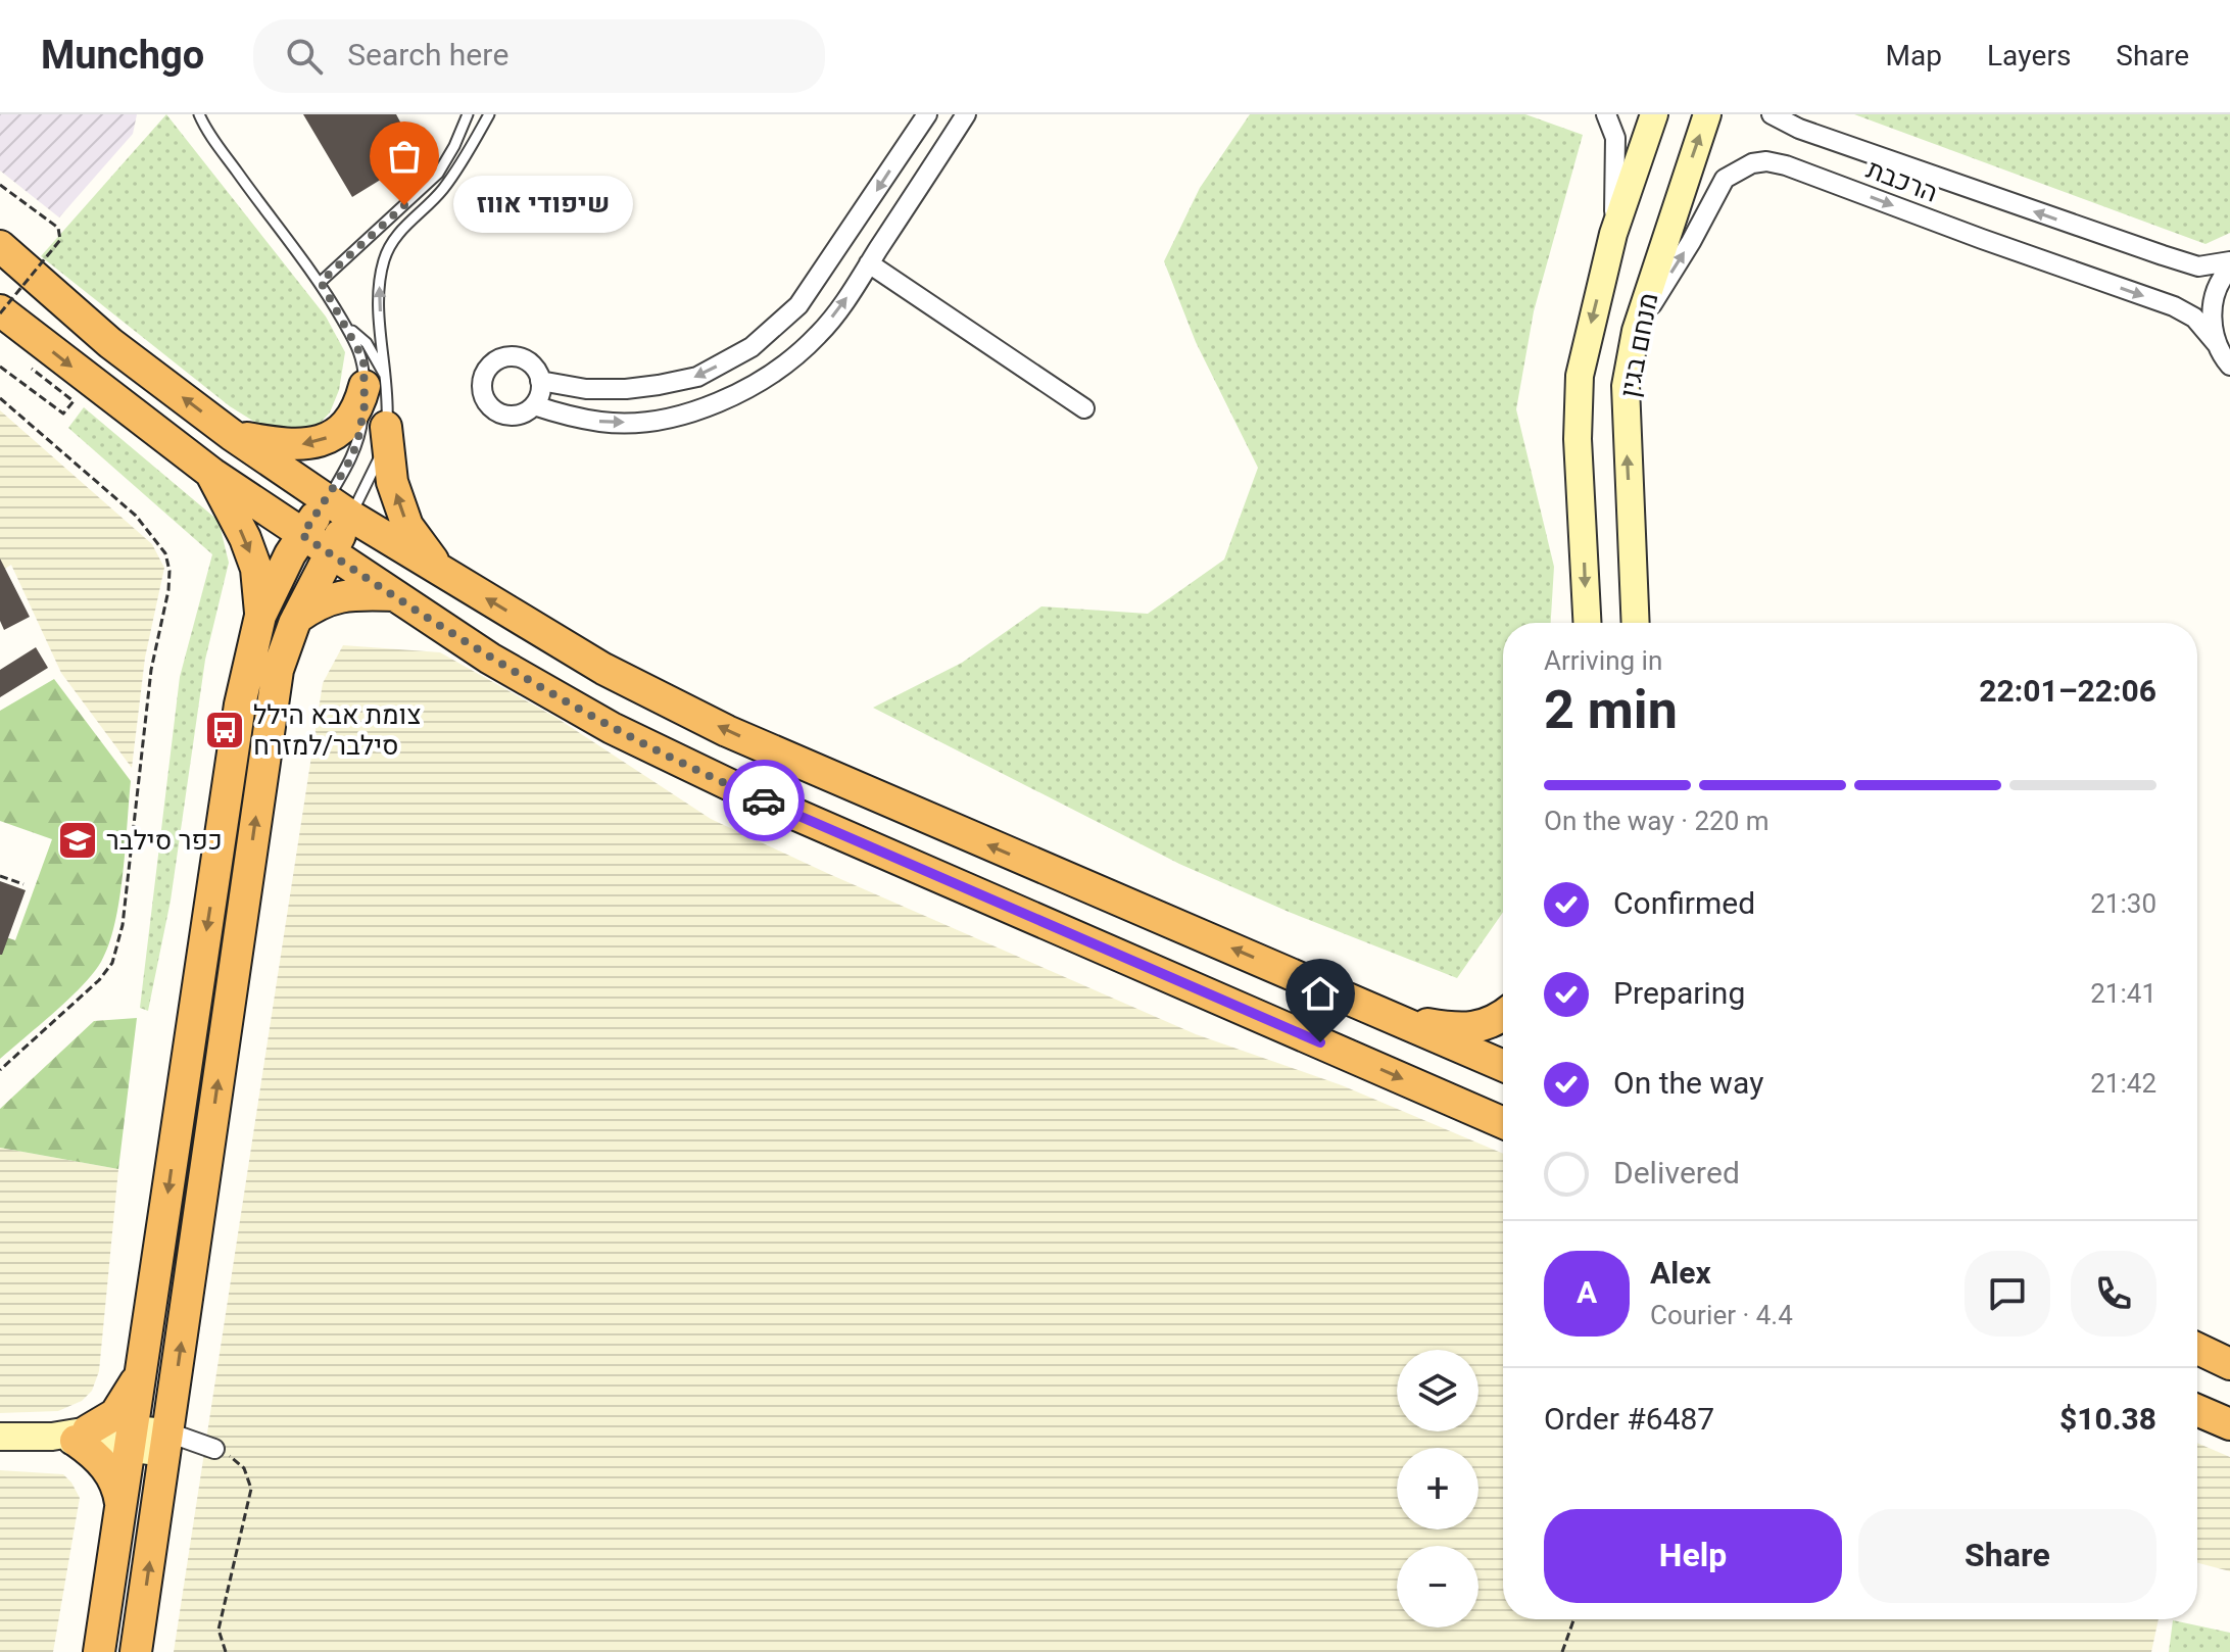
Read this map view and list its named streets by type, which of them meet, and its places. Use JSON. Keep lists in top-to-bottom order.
{
  "streets": {
    "main road": ["מנחם בגין"],
    "street": ["הרכבת"]
  },
  "crossings": [
    ["הרכבת", "מנחם בגין"]
  ],
  "places": {
    "other": ["שיפודי אווז"],
    "bus stop": ["צומת אבא הילל סילבר/למזרח"],
    "school or university": ["כפר סילבר"]
  },
  "page": {
    "header": "Munchgo",
    "search": "Search here",
    "nav": ["Map", "Layers", "Share"],
    "bubble": "שיפודי אווז",
    "heading": ["2 min", "Arriving in", "22:01–22:06"],
    "panel": [
      "Alex",
      "Courier · 4.4",
      "Order #6487",
      "$10.38"
    ],
    "bar": "On the way · 220 m",
    "list": [
      ["Confirmed", "21:30"],
      ["Preparing", "21:41"],
      ["On the way", "21:42"],
      "Delivered"
    ],
    "round": "A",
    "map_buttons": ["+", "−"],
    "buttons": ["Help", "Share"]
  }
}
